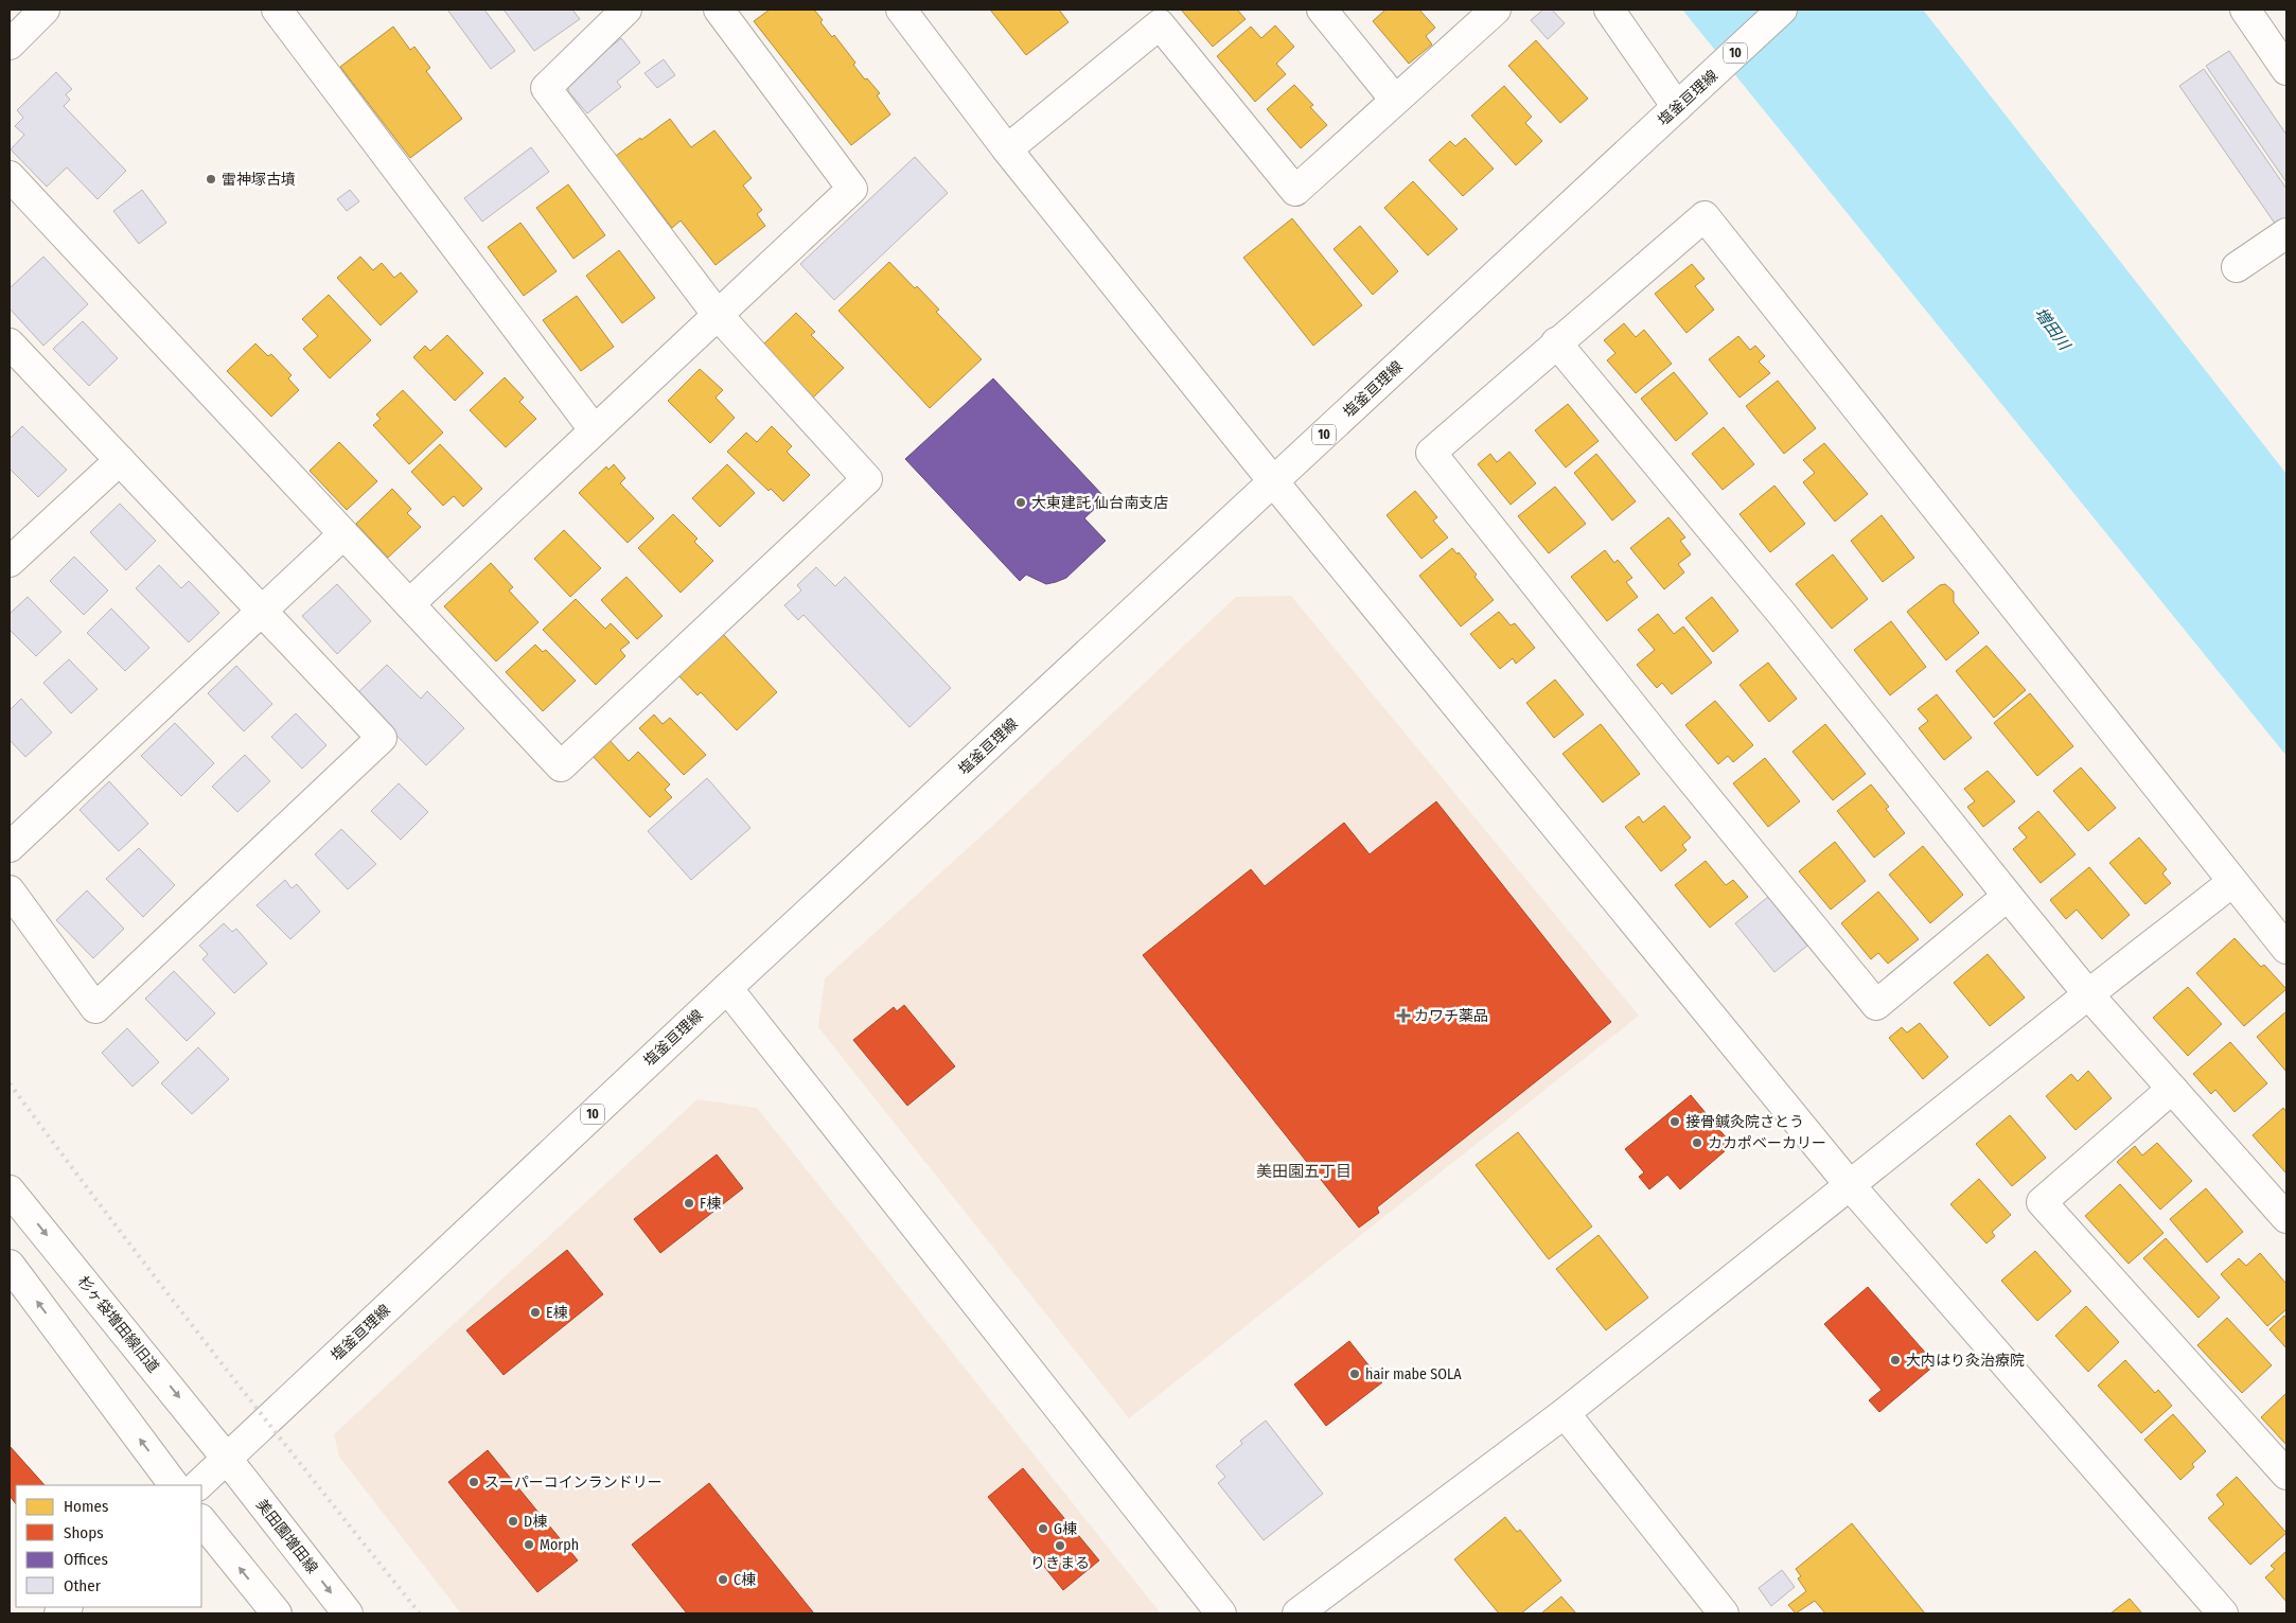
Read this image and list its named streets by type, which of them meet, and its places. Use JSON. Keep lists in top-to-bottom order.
{
  "streets": {
    "street": [
      "10",
      "塩釜亘理線",
      "杉ヶ袋増田線旧道",
      "美田園増田線"
    ]
  },
  "crossings": [
    ["塩釜亘理線", "杉ヶ袋増田線旧道"],
    ["塩釜亘理線", "美田園増田線"],
    ["杉ヶ袋増田線旧道", "美田園増田線"]
  ],
  "districts": ["美田園五丁目"],
  "water": ["増田川"],
  "places": {
    "other": [
      "雷神塚古墳",
      "大東建託 仙台南支店",
      "接骨鍼灸院さとう",
      "カカポベーカリー",
      "F棟",
      "E棟",
      "大内はり灸治療院",
      "hair mabe SOLA",
      "スーパーコインランドリー",
      "D棟",
      "G棟",
      "Morph",
      "りきまる",
      "C棟"
    ],
    "health": ["カワチ薬品"]
  },
  "legend": [
    "Homes",
    "Shops",
    "Offices",
    "Other"
  ]
}
